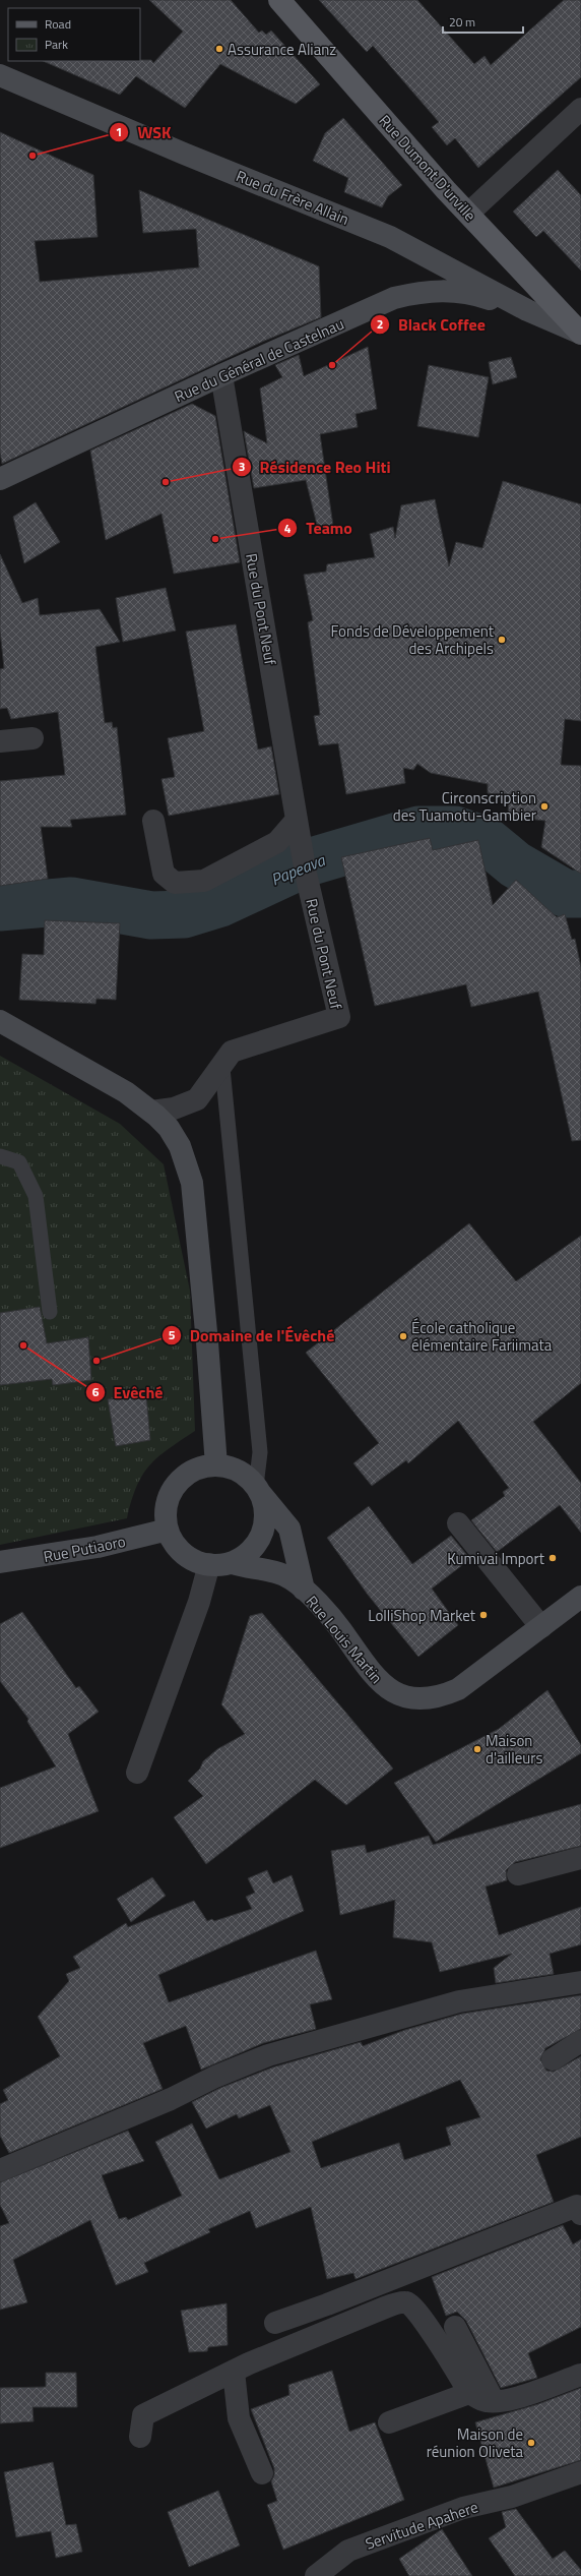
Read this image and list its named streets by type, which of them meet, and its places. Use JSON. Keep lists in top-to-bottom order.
{
  "streets": {
    "main road": [
      "Rue Dumont D'urville",
      "Rue du Frère Allain",
      "Rue du Général de Castelnau",
      "Rue Putiaoro",
      "Rue Louis Martin"
    ],
    "street": ["Rue du Pont Neuf", "Servitude Apahere"]
  },
  "crossings": [
    ["Rue Dumont D'urville", "Rue du Frère Allain"],
    ["Rue du Frère Allain", "Rue du Général de Castelnau"],
    ["Rue du Général de Castelnau", "Rue du Pont Neuf"],
    ["Rue Putiaoro", "Rue Louis Martin"]
  ],
  "water": ["Papeava"],
  "places": [
    "Assurance Alianz",
    "WSK",
    "Black Coffee",
    "Résidence Reo Hiti",
    "Teamo",
    "Fonds de Développement des Archipels",
    "Circonscription des Tuamotu-Gambier",
    "École catholique élémentaire Fariimata",
    "Evêché",
    "Domaine de l'Évêché",
    "Kumivai Import",
    "LolliShop Market",
    "Maison d'ailleurs",
    "Maison de réunion Oliveta"
  ],
  "legend": ["Road", "Park"],
  "scale_bar": "20 m"
}
